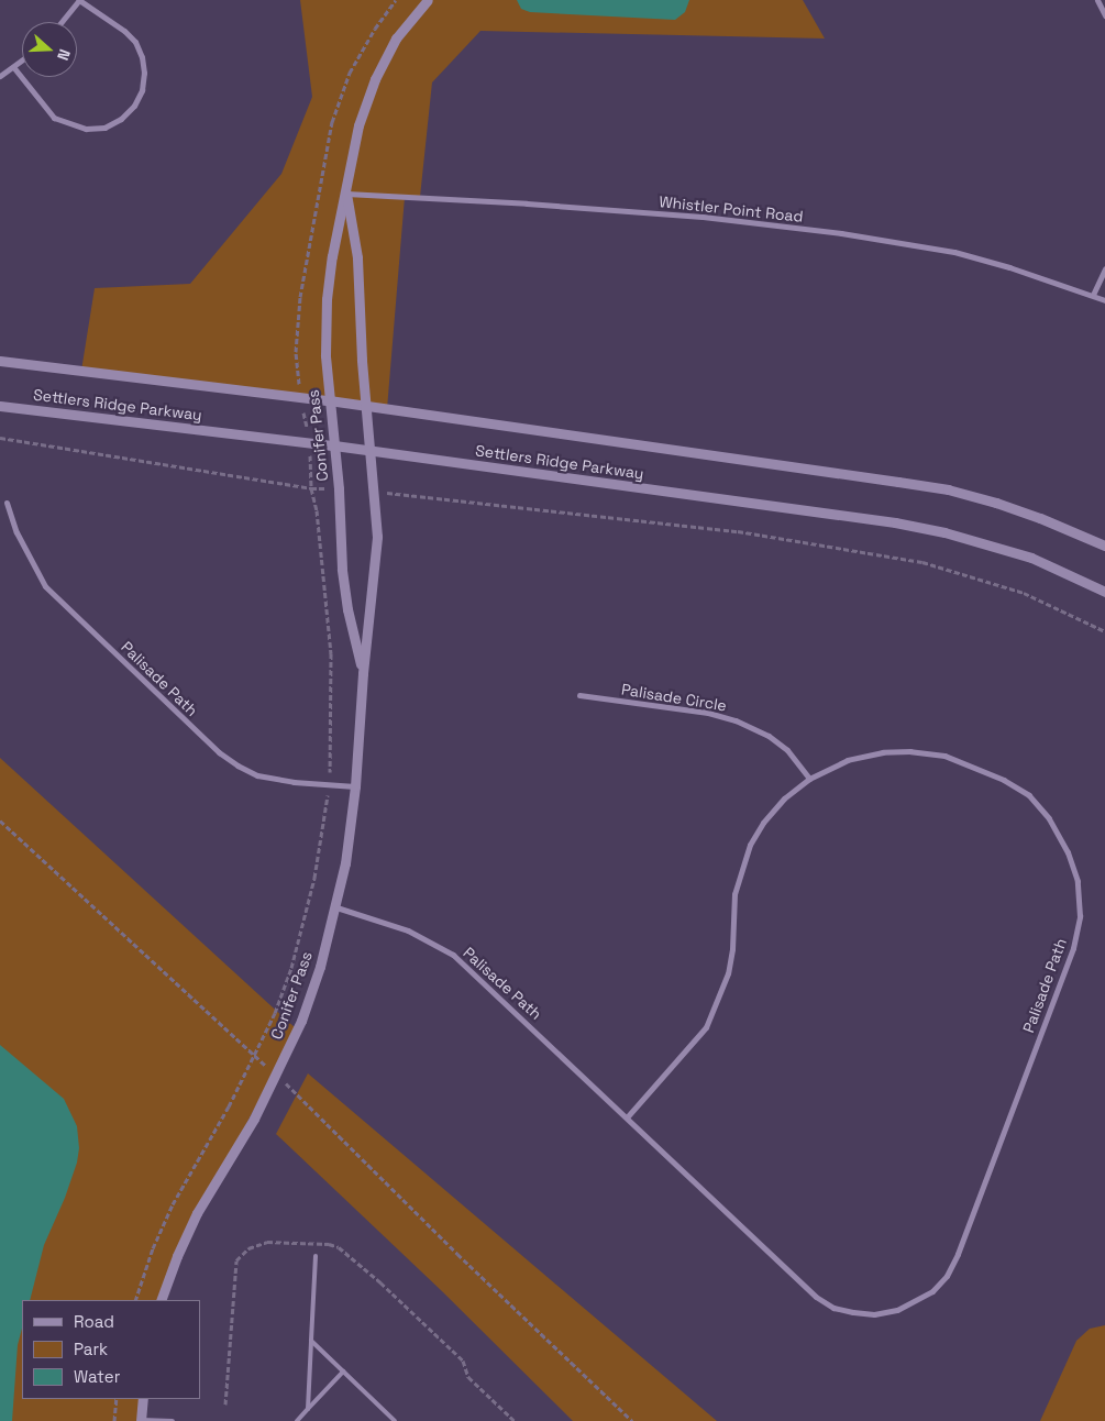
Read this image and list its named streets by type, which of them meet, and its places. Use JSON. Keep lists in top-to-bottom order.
{
  "streets": {
    "street": [
      "Whistler Point Road",
      "Settlers Ridge Parkway",
      "Conifer Pass",
      "Palisade Path",
      "Palisade Circle"
    ]
  },
  "crossings": [
    ["Whistler Point Road", "Conifer Pass"],
    ["Settlers Ridge Parkway", "Conifer Pass"],
    ["Conifer Pass", "Palisade Path"],
    ["Palisade Path", "Palisade Circle"]
  ],
  "legend": ["Road", "Park", "Water"],
  "north": "right"
}
